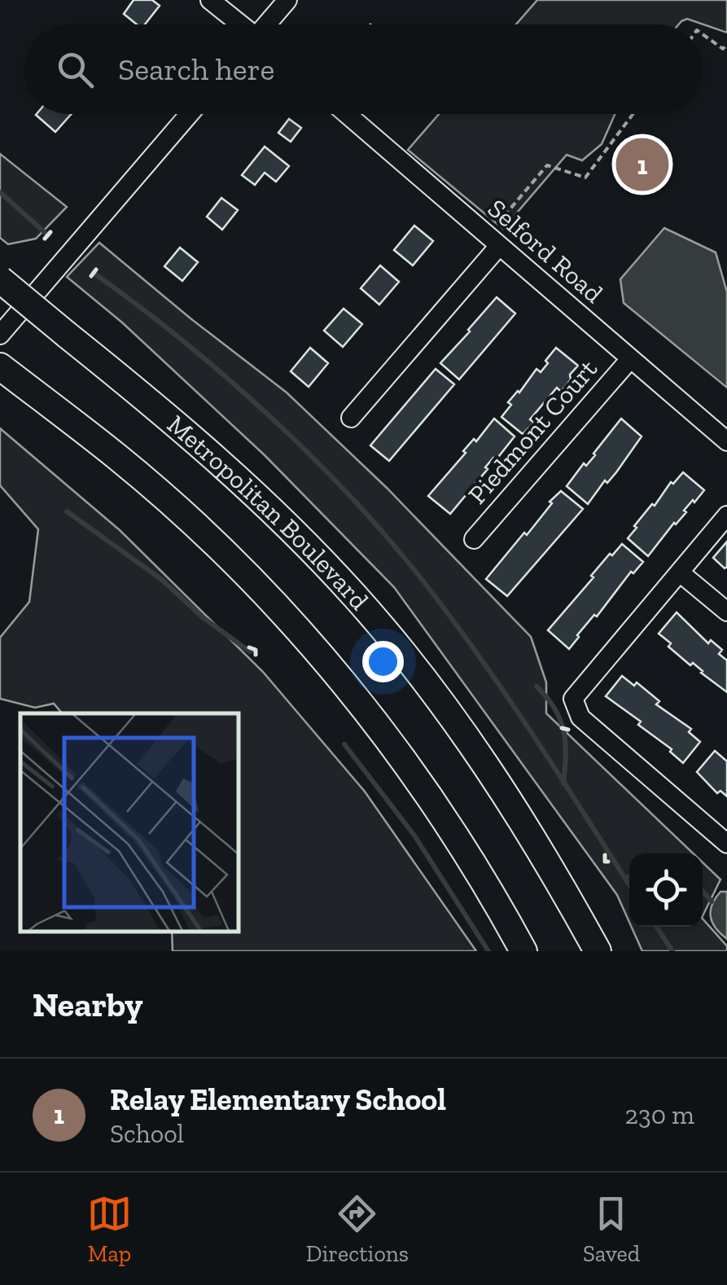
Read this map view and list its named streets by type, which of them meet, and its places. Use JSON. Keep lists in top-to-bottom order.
{
  "streets": {
    "highway": ["Metropolitan Boulevard"],
    "street": ["Selford Road", "Piedmont Court"]
  },
  "crossings": [
    ["Selford Road", "Piedmont Court"]
  ],
  "page": {
    "search": "Search here",
    "pins": "1",
    "heading": "Nearby",
    "list": [
      {
        "mark": "1",
        "name": "Relay Elementary School",
        "note": "School",
        "value": "230 m"
      }
    ],
    "nav": ["Map", "Directions", "Saved"]
  }
}
